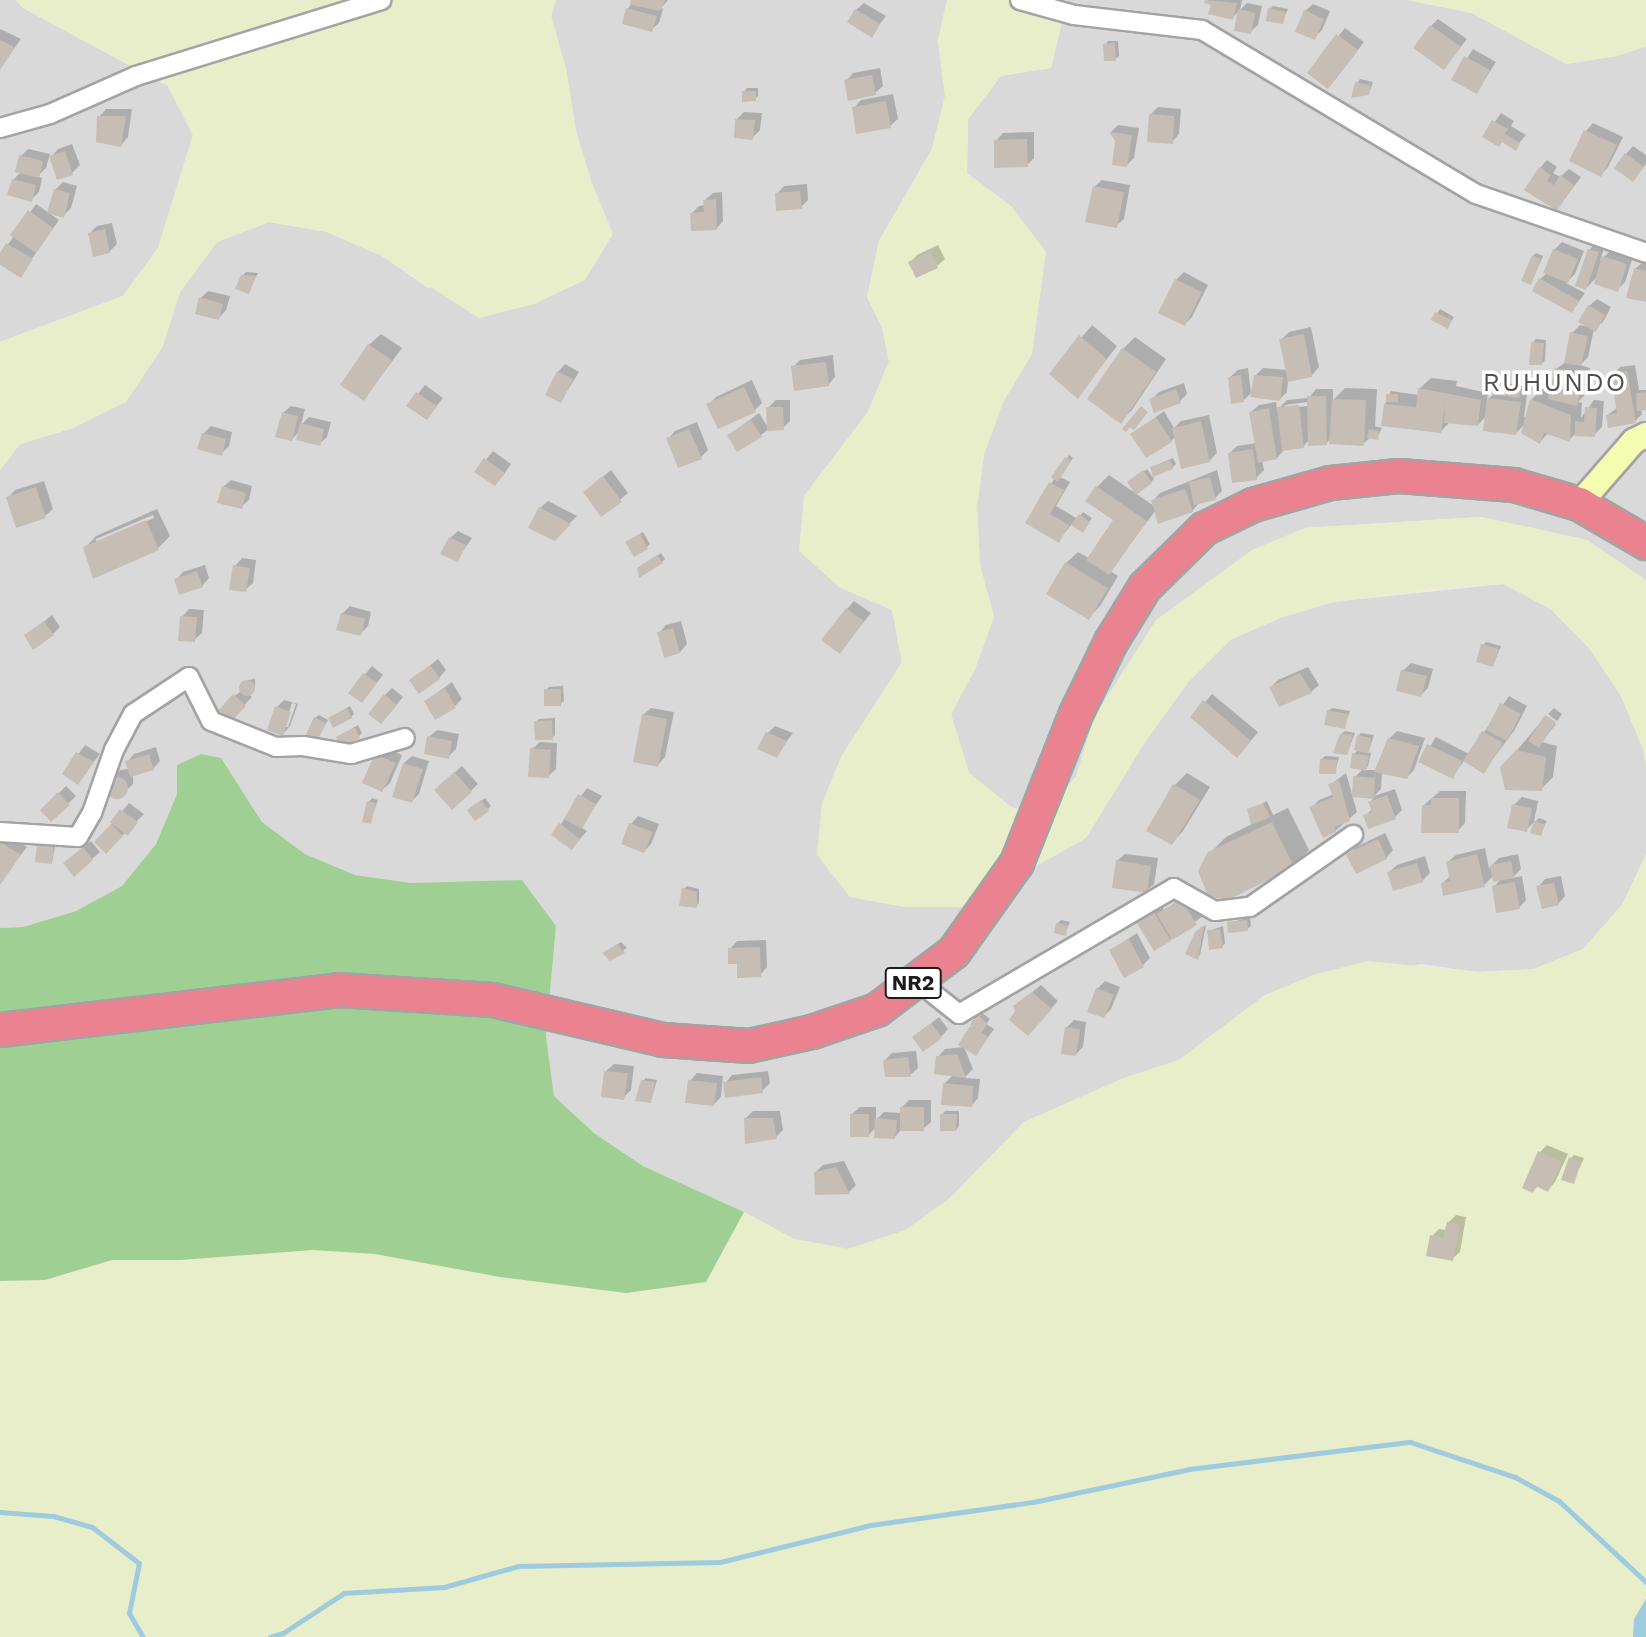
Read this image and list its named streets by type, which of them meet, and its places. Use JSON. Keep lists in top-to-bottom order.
{
  "streets": {
    "highway": ["NR2"]
  },
  "districts": ["RUHUNDO"]
}
